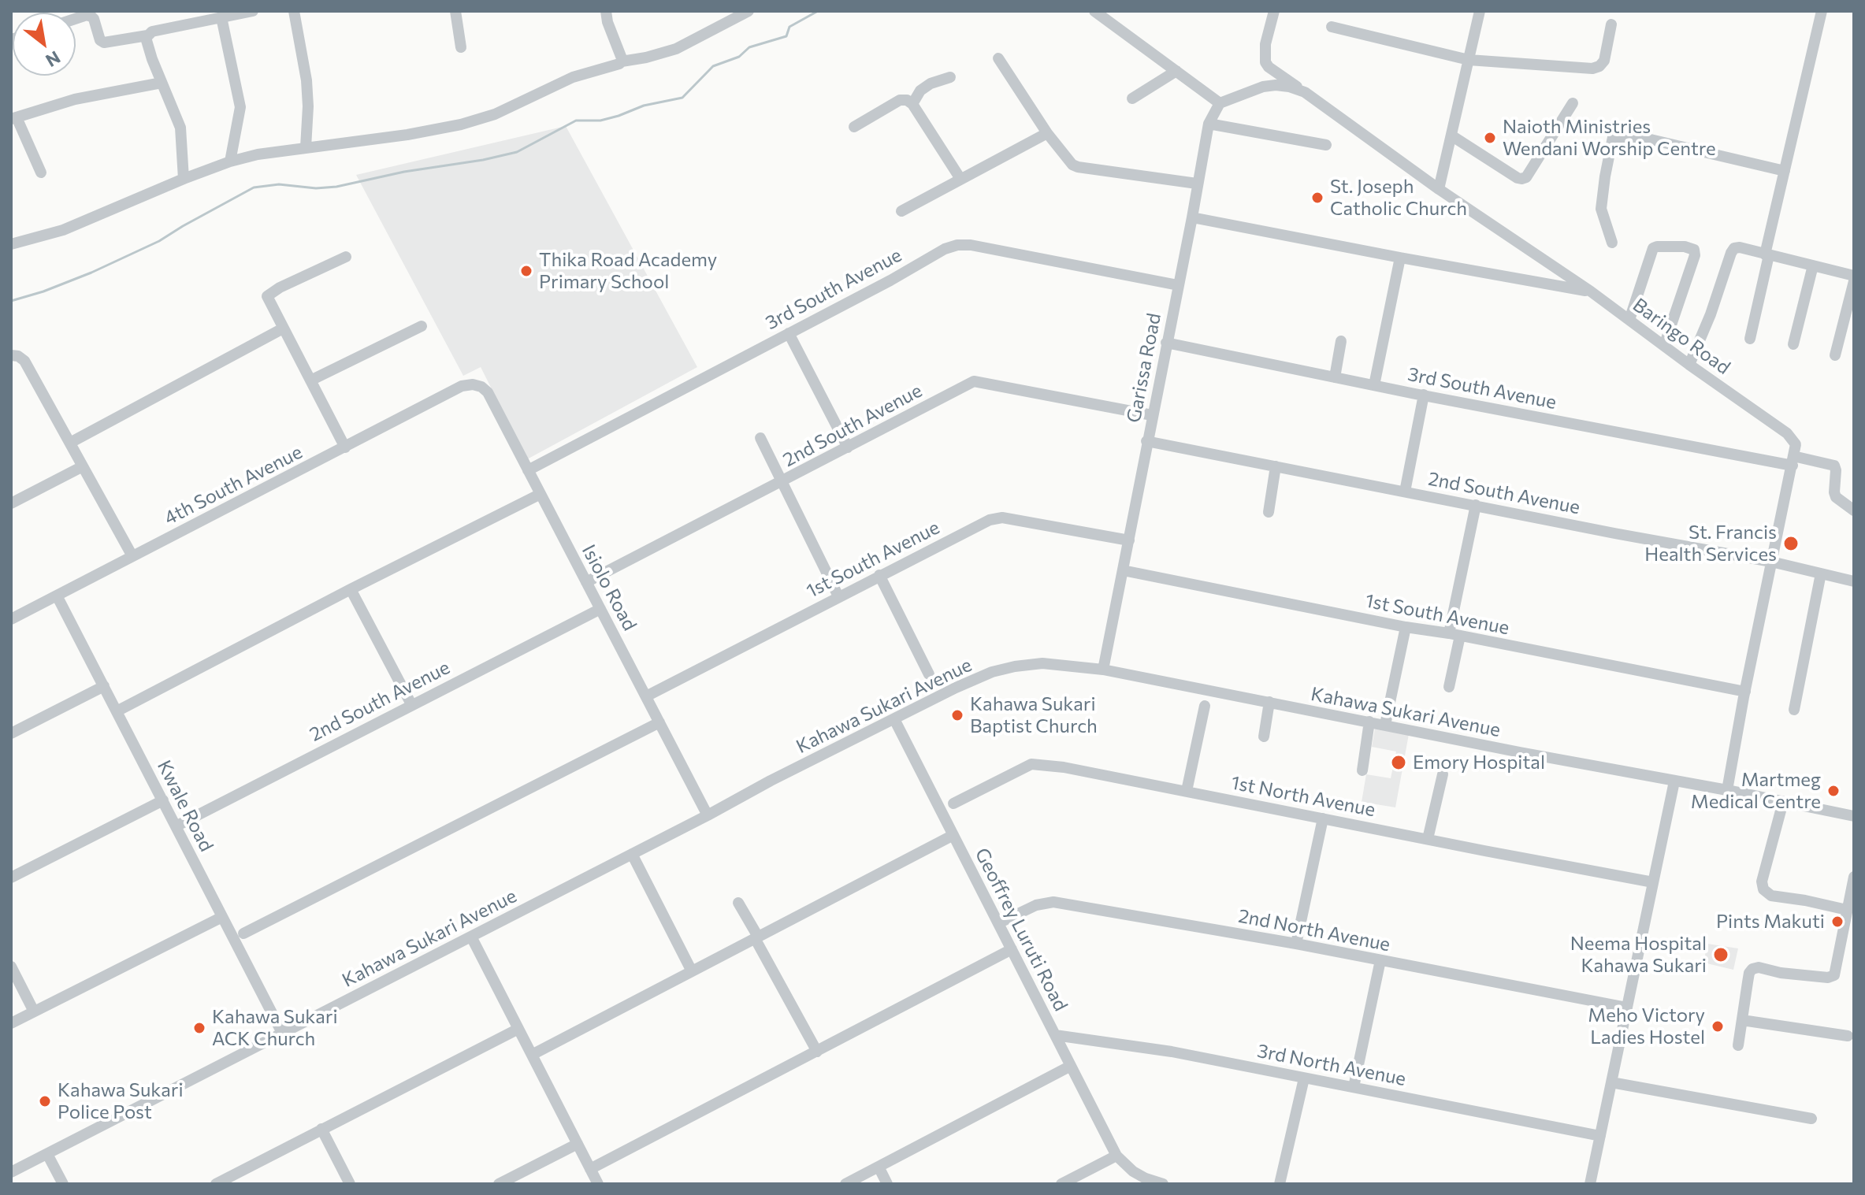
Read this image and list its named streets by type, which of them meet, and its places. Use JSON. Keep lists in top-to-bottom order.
{
  "streets": {
    "street": [
      "3rd South Avenue",
      "Baringo Road",
      "Garissa Road",
      "2nd South Avenue",
      "4th South Avenue",
      "1st South Avenue",
      "Isiolo Road",
      "Kahawa Sukari Avenue",
      "1st North Avenue",
      "Kwale Road",
      "Geoffrey Luruti Road",
      "2nd North Avenue",
      "3rd North Avenue"
    ]
  },
  "crossings": [
    ["3rd South Avenue", "Baringo Road"],
    ["3rd South Avenue", "Garissa Road"],
    ["3rd South Avenue", "Isiolo Road"],
    ["Baringo Road", "Garissa Road"],
    ["Garissa Road", "2nd South Avenue"],
    ["Garissa Road", "1st South Avenue"],
    ["Garissa Road", "Kahawa Sukari Avenue"],
    ["2nd South Avenue", "Isiolo Road"],
    ["2nd South Avenue", "Kwale Road"],
    ["4th South Avenue", "Isiolo Road"],
    ["4th South Avenue", "Kwale Road"],
    ["1st South Avenue", "Isiolo Road"],
    ["Isiolo Road", "Kahawa Sukari Avenue"],
    ["Kahawa Sukari Avenue", "Kwale Road"],
    ["Kahawa Sukari Avenue", "Geoffrey Luruti Road"],
    ["1st North Avenue", "Geoffrey Luruti Road"],
    ["Geoffrey Luruti Road", "2nd North Avenue"],
    ["Geoffrey Luruti Road", "3rd North Avenue"]
  ],
  "places": [
    "Naioth Ministries Wendani Worship Centre",
    "St. Joseph Catholic Church",
    "Thika Road Academy Primary School",
    "St. Francis Health Services",
    "Kahawa Sukari Baptist Church",
    "Emory Hospital",
    "Martmeg Medical Centre",
    "Pints Makuti",
    "Neema Hospital Kahawa Sukari",
    "Meho Victory Ladies Hostel",
    "Kahawa Sukari ACK Church",
    "Kahawa Sukari Police Post"
  ],
  "north": "bottom right"
}
